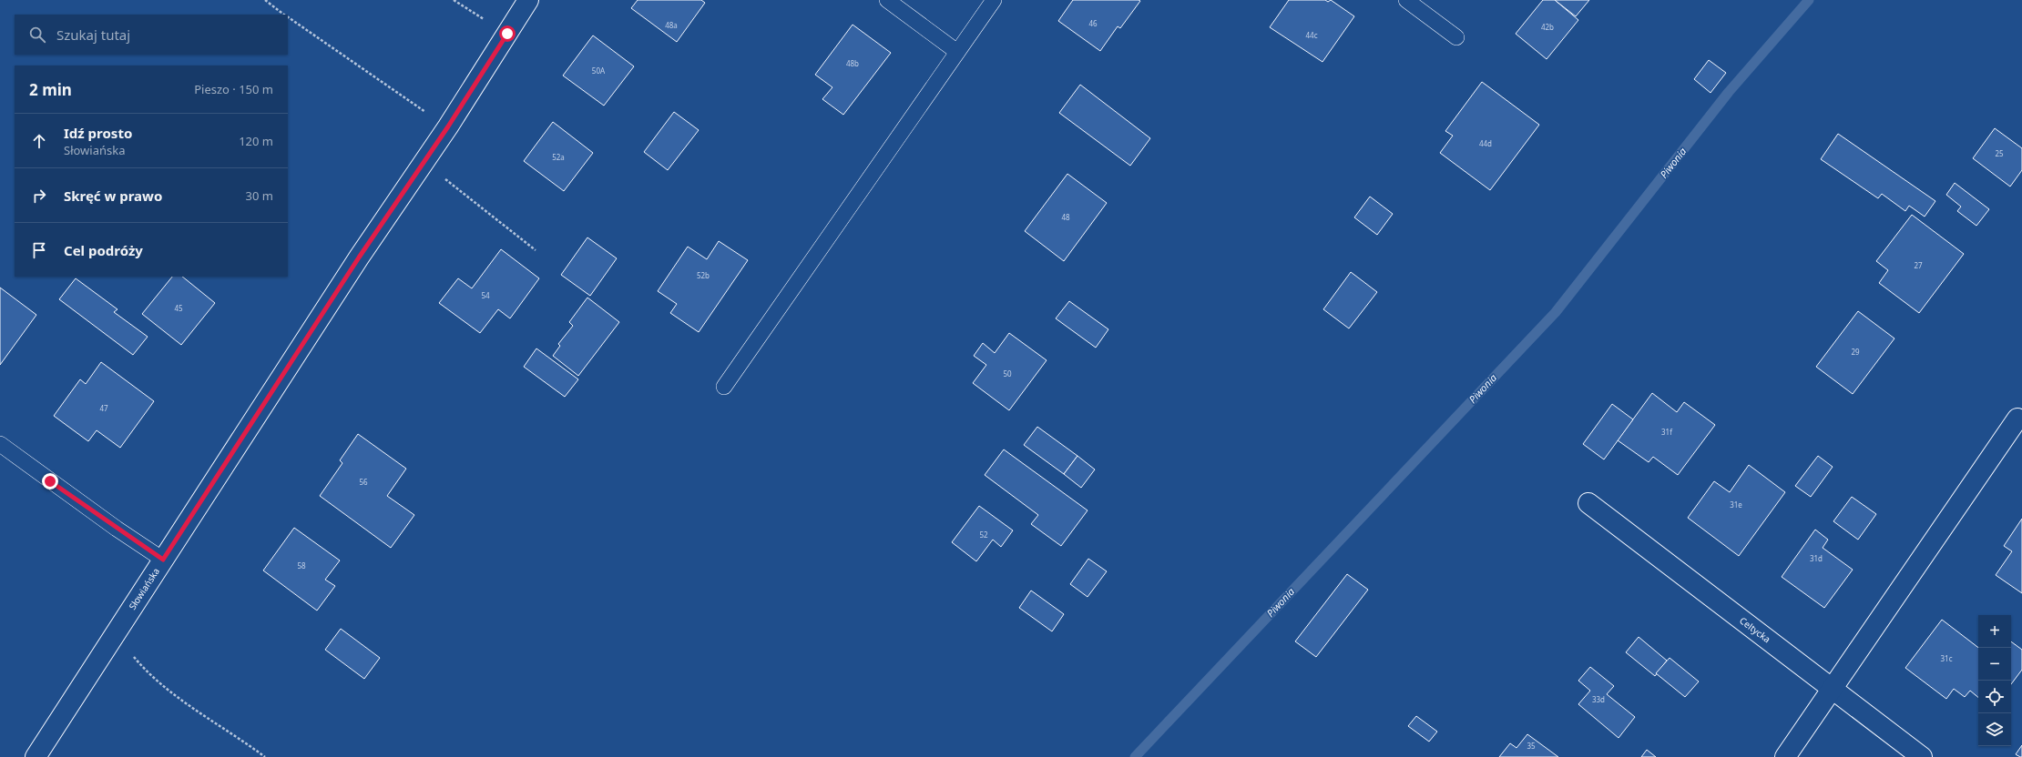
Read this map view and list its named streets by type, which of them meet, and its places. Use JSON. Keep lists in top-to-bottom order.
{
  "streets": {
    "street": ["Słowiańska", "Celtycka"]
  },
  "water": ["Piwonia"],
  "house_numbers": [
    "46",
    "48a",
    "42b",
    "44c",
    "48b",
    "50A",
    "44d",
    "25",
    "52a",
    "48",
    "27",
    "52b",
    "54",
    "45",
    "29",
    "50",
    "47",
    "31f",
    "56",
    "31e",
    "52",
    "31d",
    "58",
    "31c",
    "33d",
    "35"
  ],
  "page": {
    "search": "Szukaj tutaj",
    "heading": ["2 min", "Pieszo · 150 m"],
    "list": [
      ["Idź prosto", "Słowiańska", "120 m"],
      ["Skręć w prawo", "30 m"],
      "Cel podróży"
    ],
    "map_buttons": ["+", "−"]
  }
}
